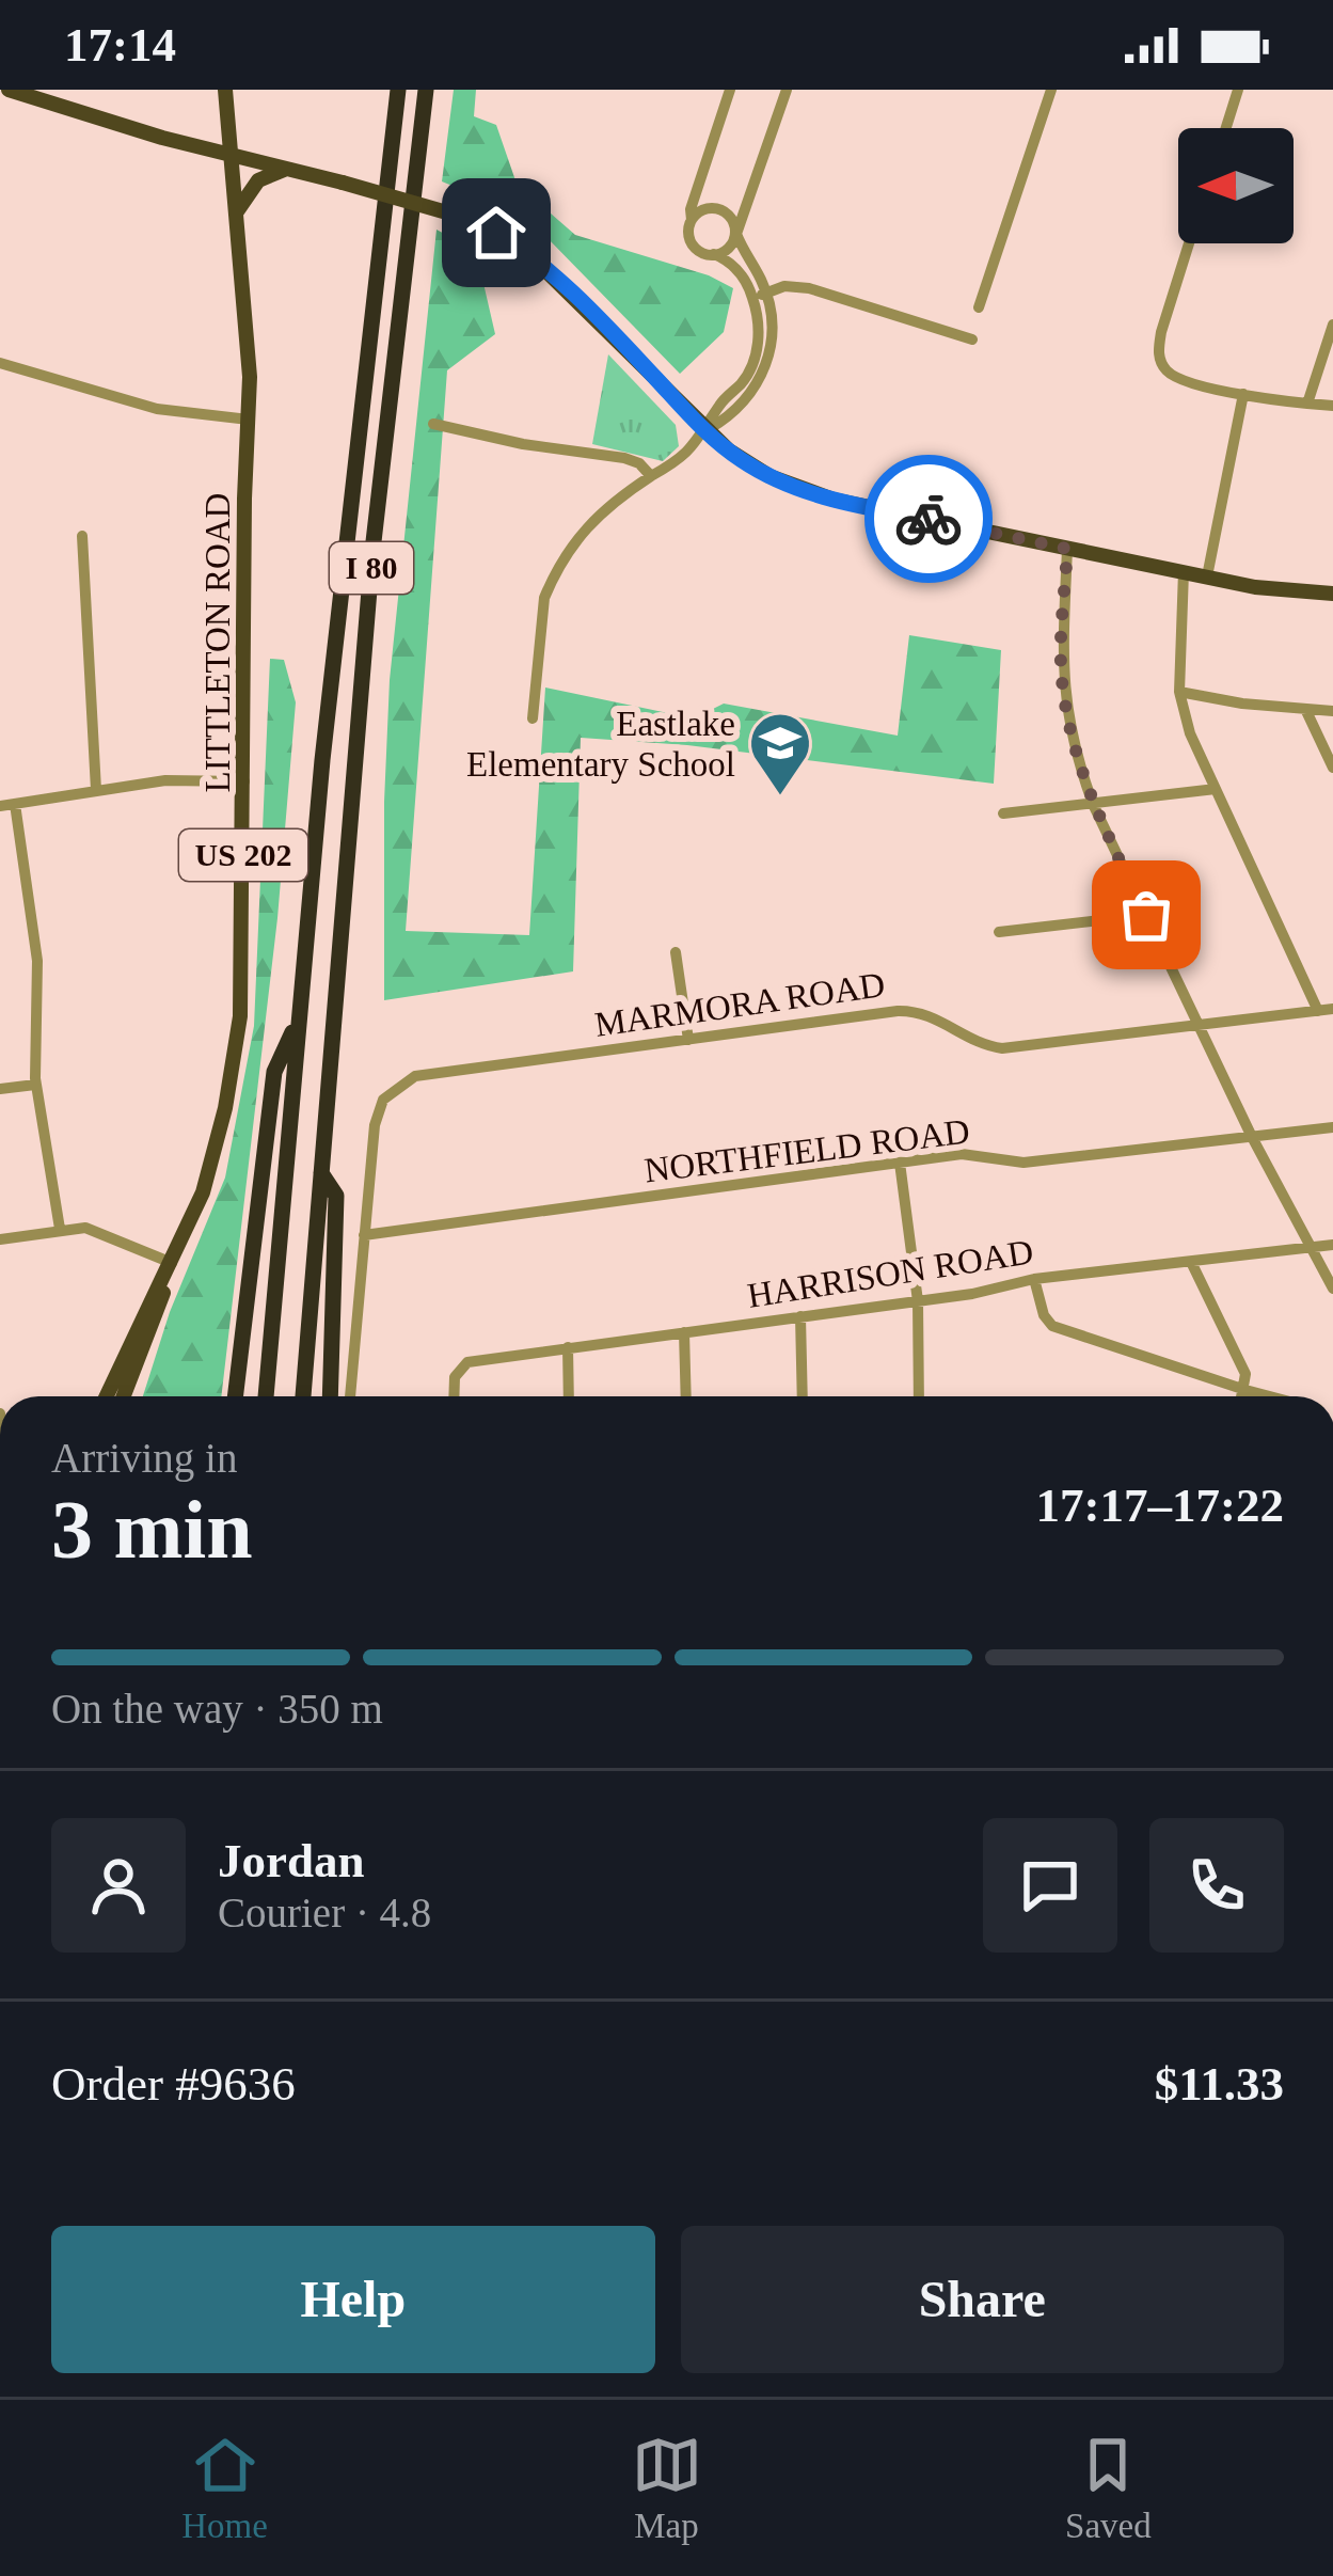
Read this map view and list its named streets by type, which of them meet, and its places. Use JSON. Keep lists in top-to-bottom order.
{
  "streets": {
    "highway": ["I 80"],
    "main road": ["LITTLETON ROAD", "US 202"],
    "street": ["MARMORA ROAD", "NORTHFIELD ROAD", "HARRISON ROAD"]
  },
  "crossings": [
    ["MARMORA ROAD", "NORTHFIELD ROAD"]
  ],
  "places": {
    "school or university": ["Eastlake Elementary School"]
  },
  "north": "left",
  "page": {
    "status": "17:14",
    "heading": ["3 min", "Arriving in", "17:17–17:22"],
    "panel": [
      "Jordan",
      "Courier · 4.8",
      "Order #9636",
      "$11.33"
    ],
    "bar": "On the way · 350 m",
    "buttons": ["Help", "Share"],
    "tabs": ["Home", "Map", "Saved"]
  }
}
